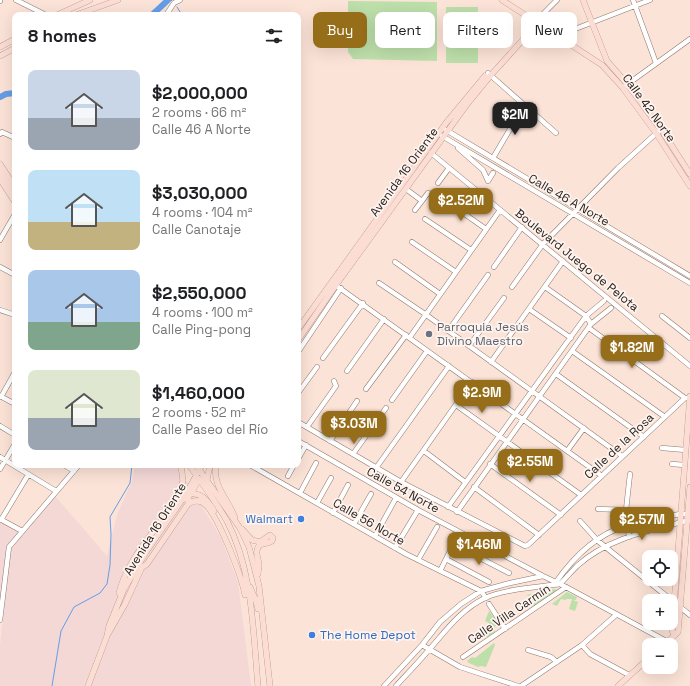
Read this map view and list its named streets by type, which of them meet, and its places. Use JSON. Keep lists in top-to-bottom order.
{
  "streets": {
    "main road": ["Calle 42 Norte", "Avenida 16 Oriente"],
    "street": [
      "Calle 46 A Norte",
      "Boulevard Juego de Pelota",
      "Calle de la Rosa",
      "Calle 54 Norte",
      "Calle 56 Norte",
      "Calle Villa Carmín"
    ]
  },
  "crossings": [
    ["Avenida 16 Oriente", "Calle 46 A Norte"],
    ["Avenida 16 Oriente", "Boulevard Juego de Pelota"],
    ["Calle 54 Norte", "Calle Villa Carmín"]
  ],
  "places": ["Parroquia Jesús Divino Maestro", "Walmart", "The Home Depot"],
  "page": {
    "chip": [
      "Buy",
      "Rent",
      "Filters",
      "New"
    ],
    "heading": "8 homes",
    "list": [
      {
        "name": "$2,000,000",
        "note": "2 rooms · 66 m² · Calle 46 A Norte"
      },
      {
        "name": "$3,030,000",
        "note": "4 rooms · 104 m² · Calle Canotaje"
      },
      {
        "name": "$2,550,000",
        "note": "4 rooms · 100 m² · Calle Ping-pong"
      },
      {
        "name": "$1,460,000",
        "note": "2 rooms · 52 m² · Calle Paseo del Río"
      }
    ],
    "price": [
      "$2M",
      "$2.52M",
      "$1.82M",
      "$2.9M",
      "$3.03M",
      "$2.55M",
      "$2.57M",
      "$1.46M"
    ],
    "map_buttons": ["+", "−"]
  }
}
